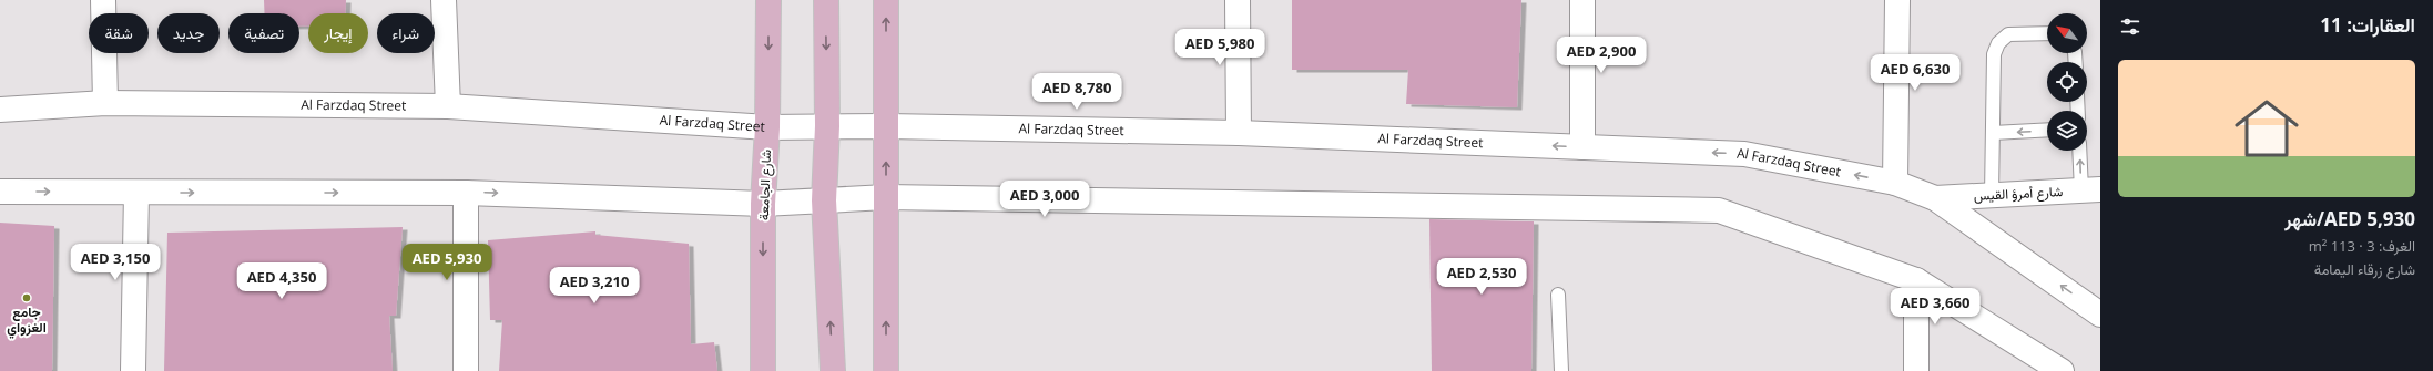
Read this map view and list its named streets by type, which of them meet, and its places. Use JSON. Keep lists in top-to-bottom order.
{
  "streets": {
    "main road": ["شارع الجامعة"],
    "street": ["Al Farzdaq Street", "شارع أمرؤ القيس"]
  },
  "crossings": [
    ["Al Farzdaq Street", "شارع الجامعة"],
    ["Al Farzdaq Street", "شارع أمرؤ القيس"]
  ],
  "places": ["جامع الغزواي"],
  "north": "top left",
  "page": {
    "heading": "العقارات: 11",
    "chip": [
      "شراء",
      "إيجار",
      "تصفية",
      "جديد",
      "شقة"
    ],
    "price": [
      "AED 5,980",
      "AED 2,900",
      "AED 6,630",
      "AED 8,780",
      "AED 3,000",
      "AED 3,150",
      "AED 5,930",
      "AED 2,530",
      "AED 4,350",
      "AED 3,210",
      "AED 3,660"
    ],
    "list": [
      {
        "name": "AED 5,930/شهر",
        "note": "الغرف: 3 · 113 m² · شارع زرقاء اليمامة"
      }
    ]
  }
}
